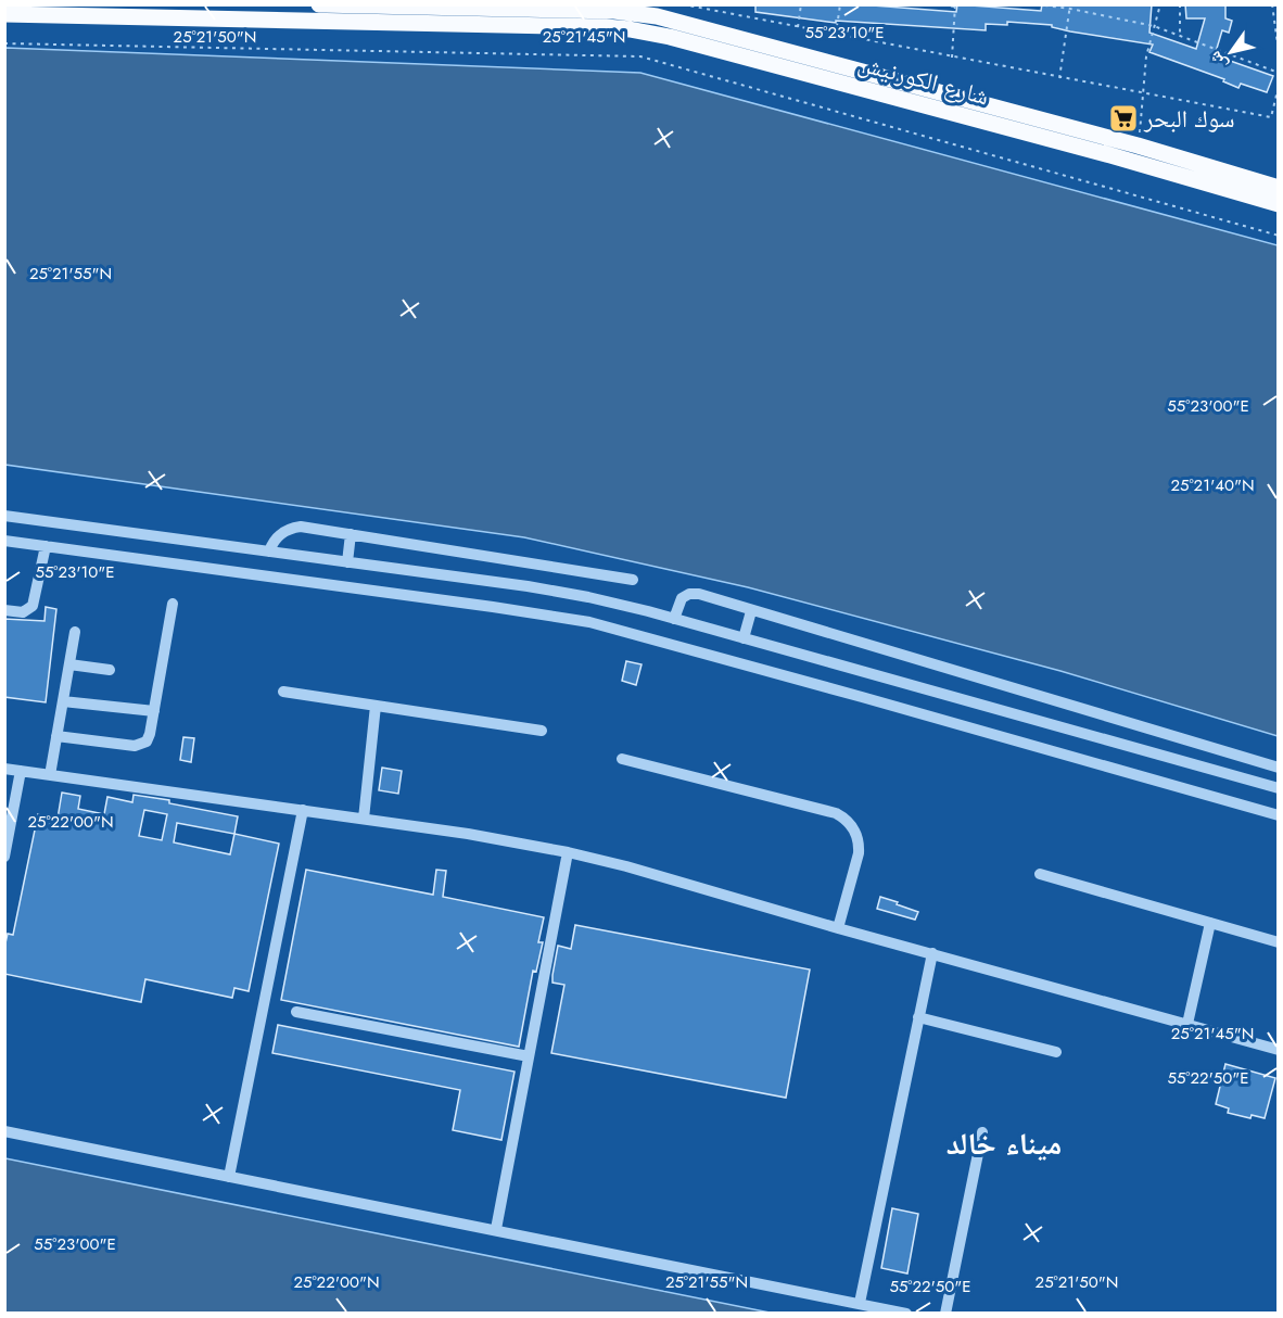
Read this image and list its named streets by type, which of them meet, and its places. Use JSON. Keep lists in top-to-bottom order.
{
  "streets": {
    "main road": ["شارع الكورنيش"]
  },
  "districts": ["ميناء خالد"],
  "places": {
    "supermarket": ["سوك البحر"]
  },
  "north": "bottom left",
  "coordinates": [
    "55°23'10\"E",
    "25°21'50\"N",
    "25°21'45\"N",
    "25°21'55\"N",
    "55°23'00\"E",
    "25°21'40\"N",
    "25°22'00\"N",
    "55°22'50\"E"
  ]
}
